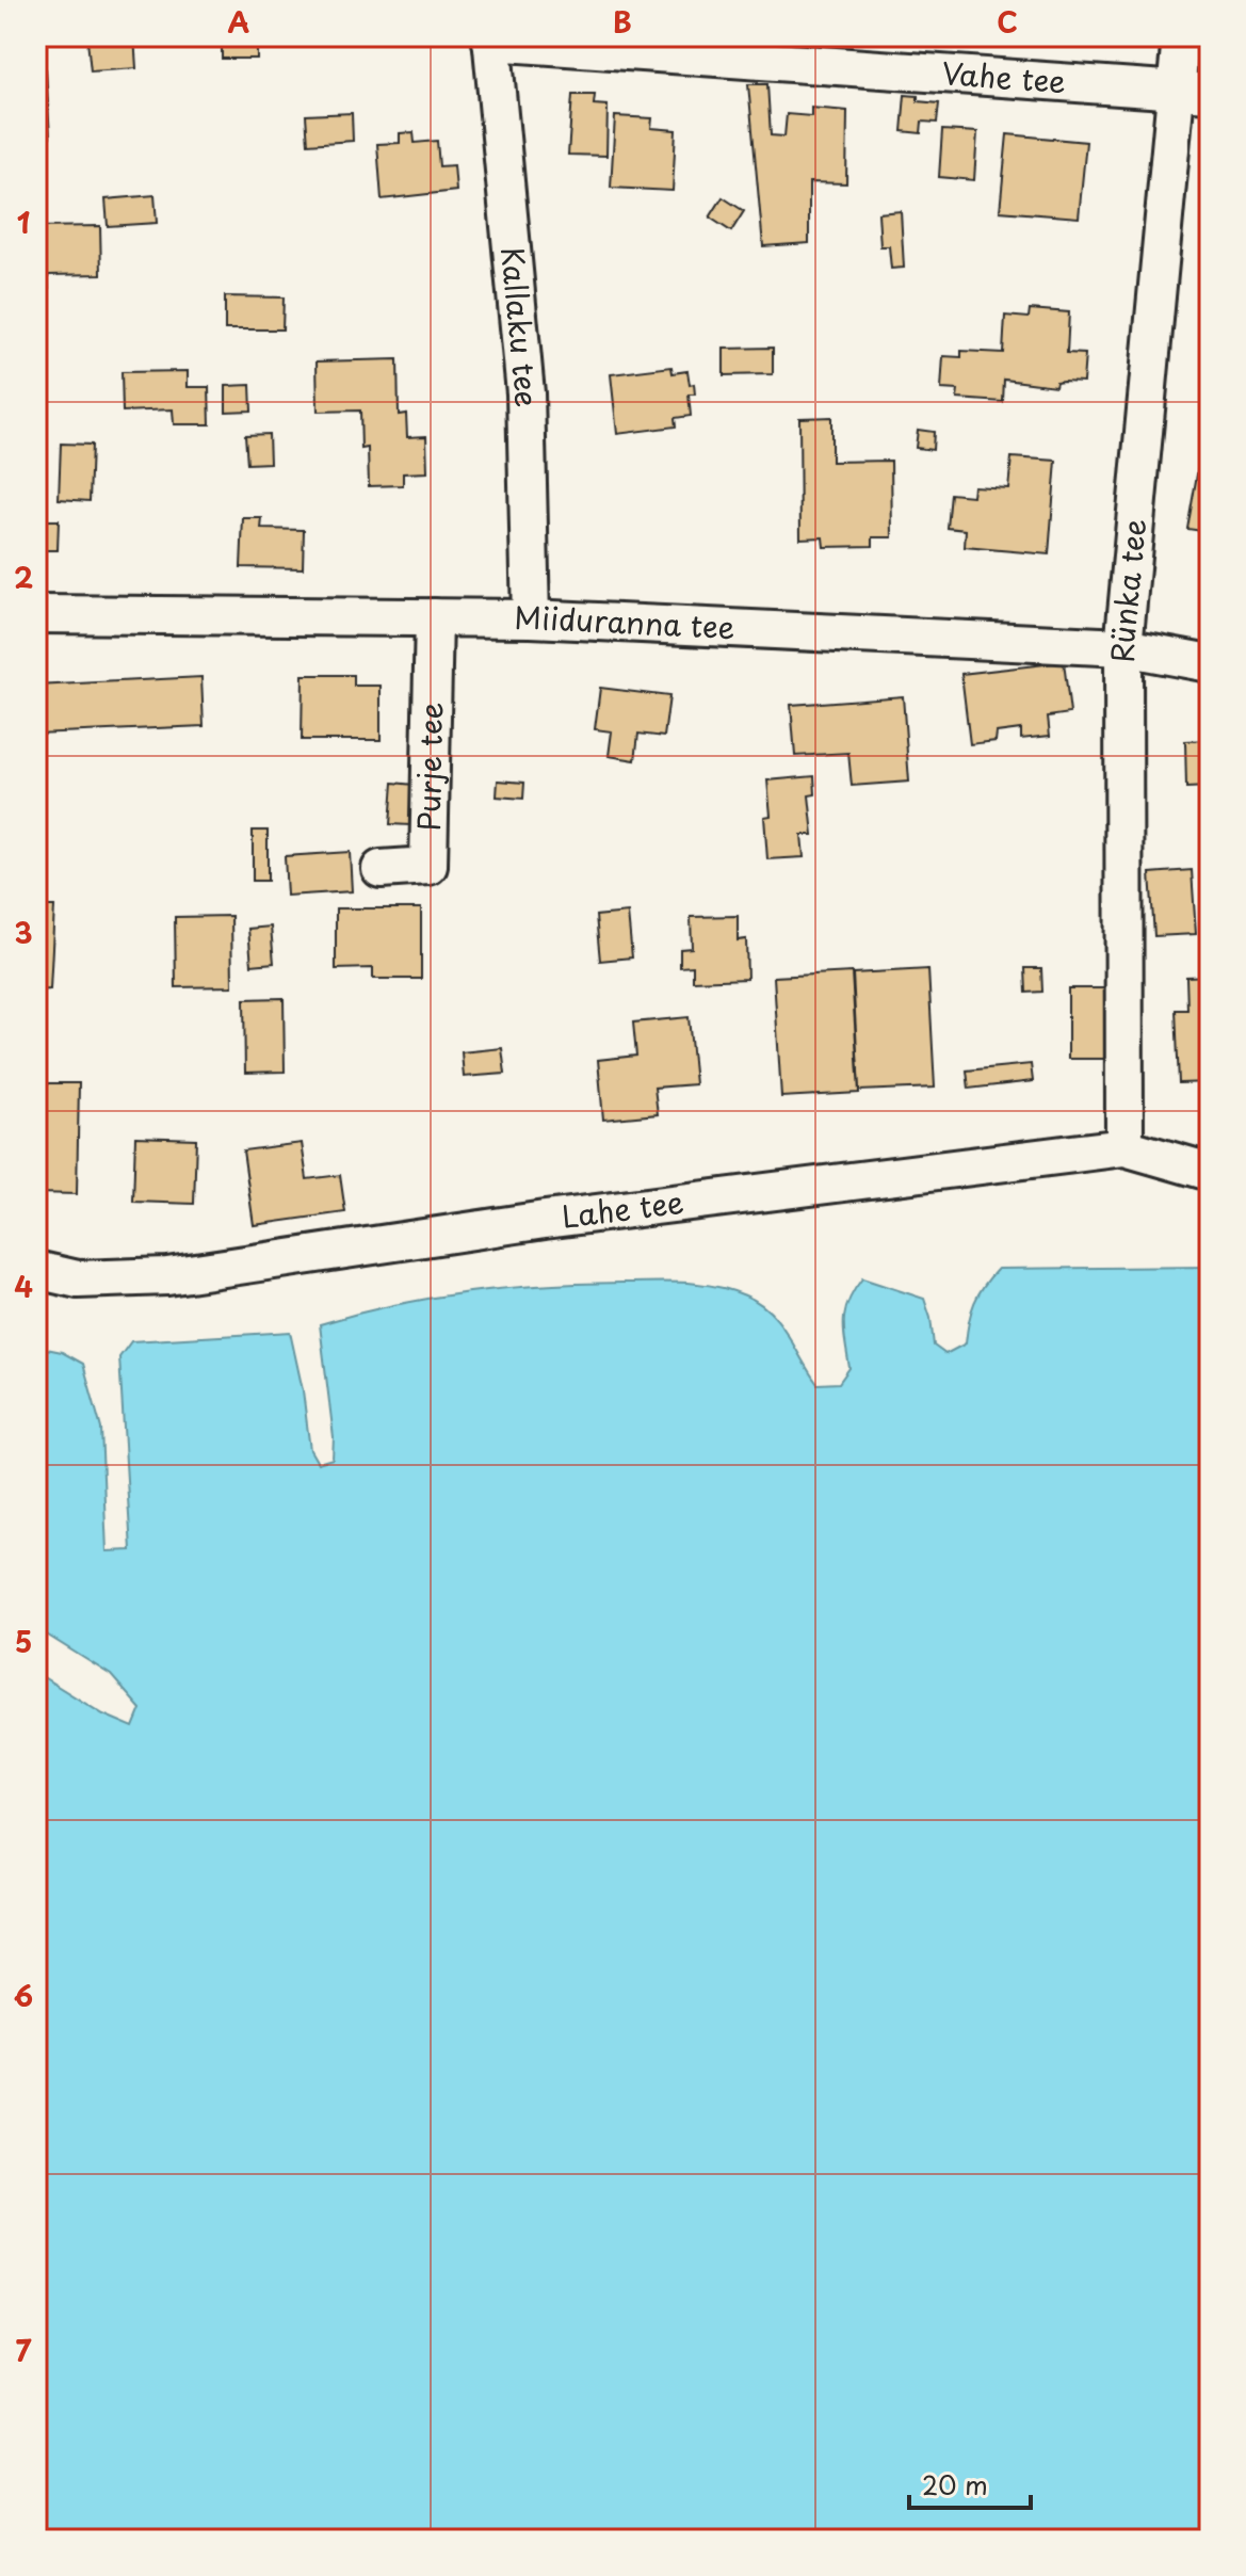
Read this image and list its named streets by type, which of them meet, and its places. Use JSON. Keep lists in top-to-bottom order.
{
  "streets": {
    "street": [
      "Vahe tee",
      "Kallaku tee",
      "Rünka tee",
      "Miiduranna tee",
      "Purje tee",
      "Lahe tee"
    ]
  },
  "crossings": [
    ["Vahe tee", "Kallaku tee"],
    ["Vahe tee", "Rünka tee"],
    ["Kallaku tee", "Miiduranna tee"],
    ["Rünka tee", "Miiduranna tee"],
    ["Rünka tee", "Lahe tee"],
    ["Miiduranna tee", "Purje tee"]
  ],
  "scale_bar": "20 m",
  "grid": {
    "columns": ["A", "B", "C"],
    "rows": [
      "1",
      "2",
      "3",
      "4",
      "5",
      "6",
      "7"
    ]
  }
}
